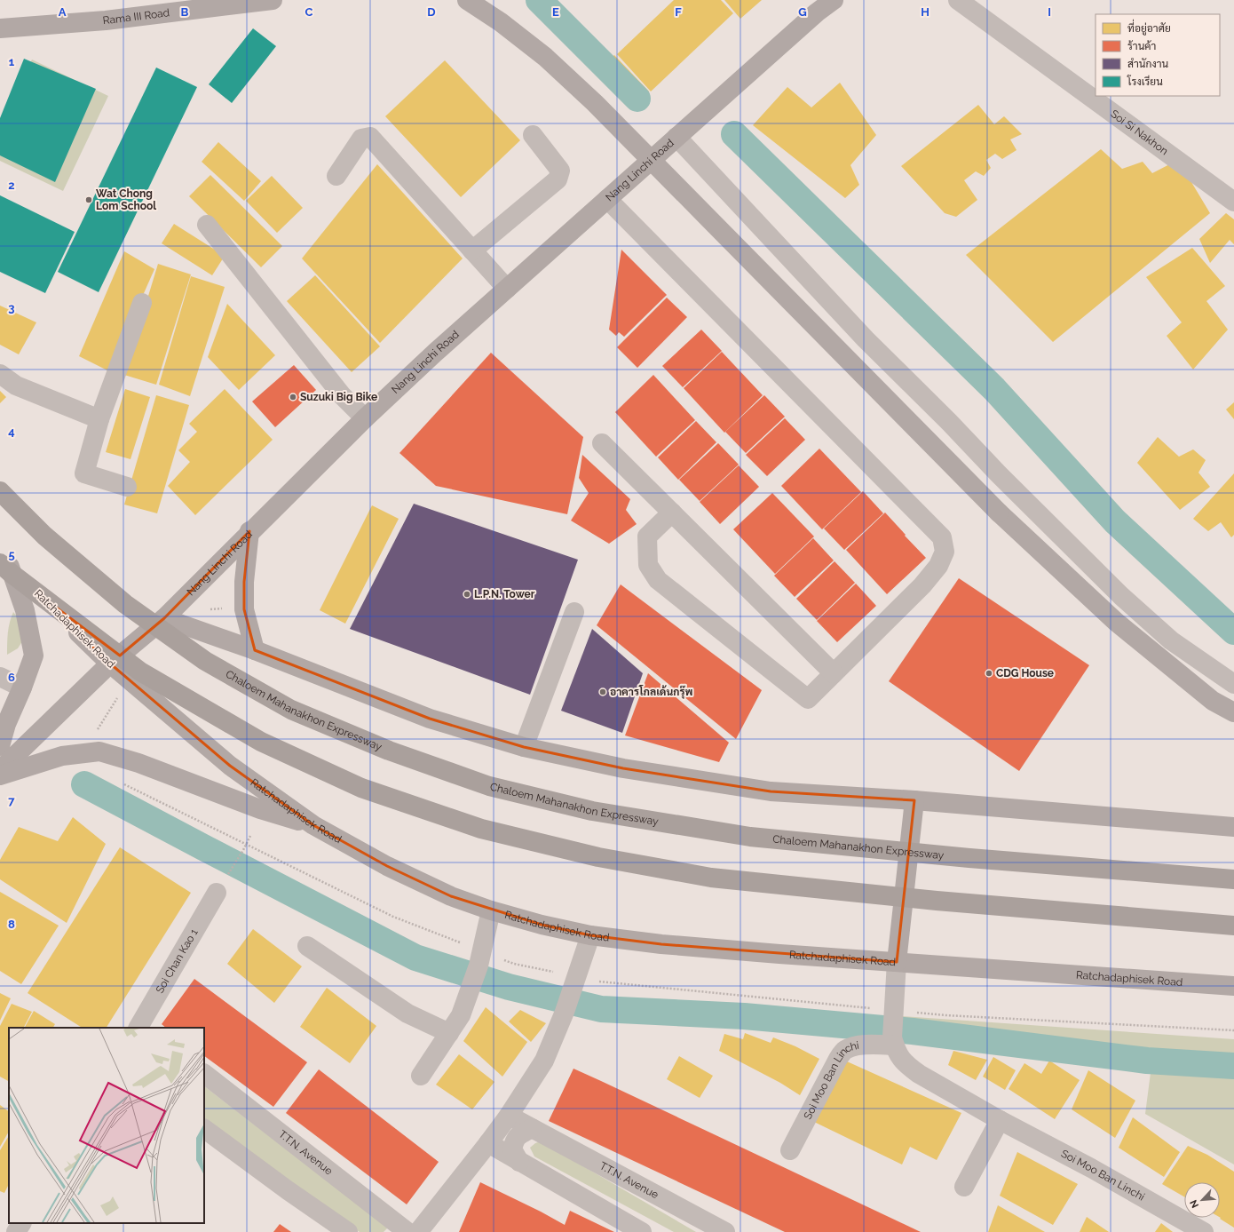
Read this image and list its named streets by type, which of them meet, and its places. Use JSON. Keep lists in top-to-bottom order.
{
  "streets": {
    "highway": ["Chaloem Mahanakhon Expressway"],
    "main road": ["Rama III Road", "Nang Linchi Road", "Ratchadaphisek Road"],
    "street": [
      "Soi Si Nakhon",
      "Soi Chan Kao 1",
      "Soi Moo Ban Linchi",
      "T.T.N. Avenue"
    ]
  },
  "crossings": [
    ["Nang Linchi Road", "Ratchadaphisek Road"]
  ],
  "places": [
    "Wat Chong Lom School",
    "Suzuki Big Bike",
    "L.P.N. Tower",
    "CDG House",
    "อาคารโกลเด้นกรุ๊พ"
  ],
  "legend": [
    "ที่อยู่อาศัย",
    "ร้านค้า",
    "สำนักงาน",
    "โรงเรียน"
  ],
  "north": "bottom left",
  "grid": {
    "columns": [
      "A",
      "B",
      "C",
      "D",
      "E",
      "F",
      "G",
      "H",
      "I"
    ],
    "rows": [
      "1",
      "2",
      "3",
      "4",
      "5",
      "6",
      "7",
      "8"
    ]
  }
}
